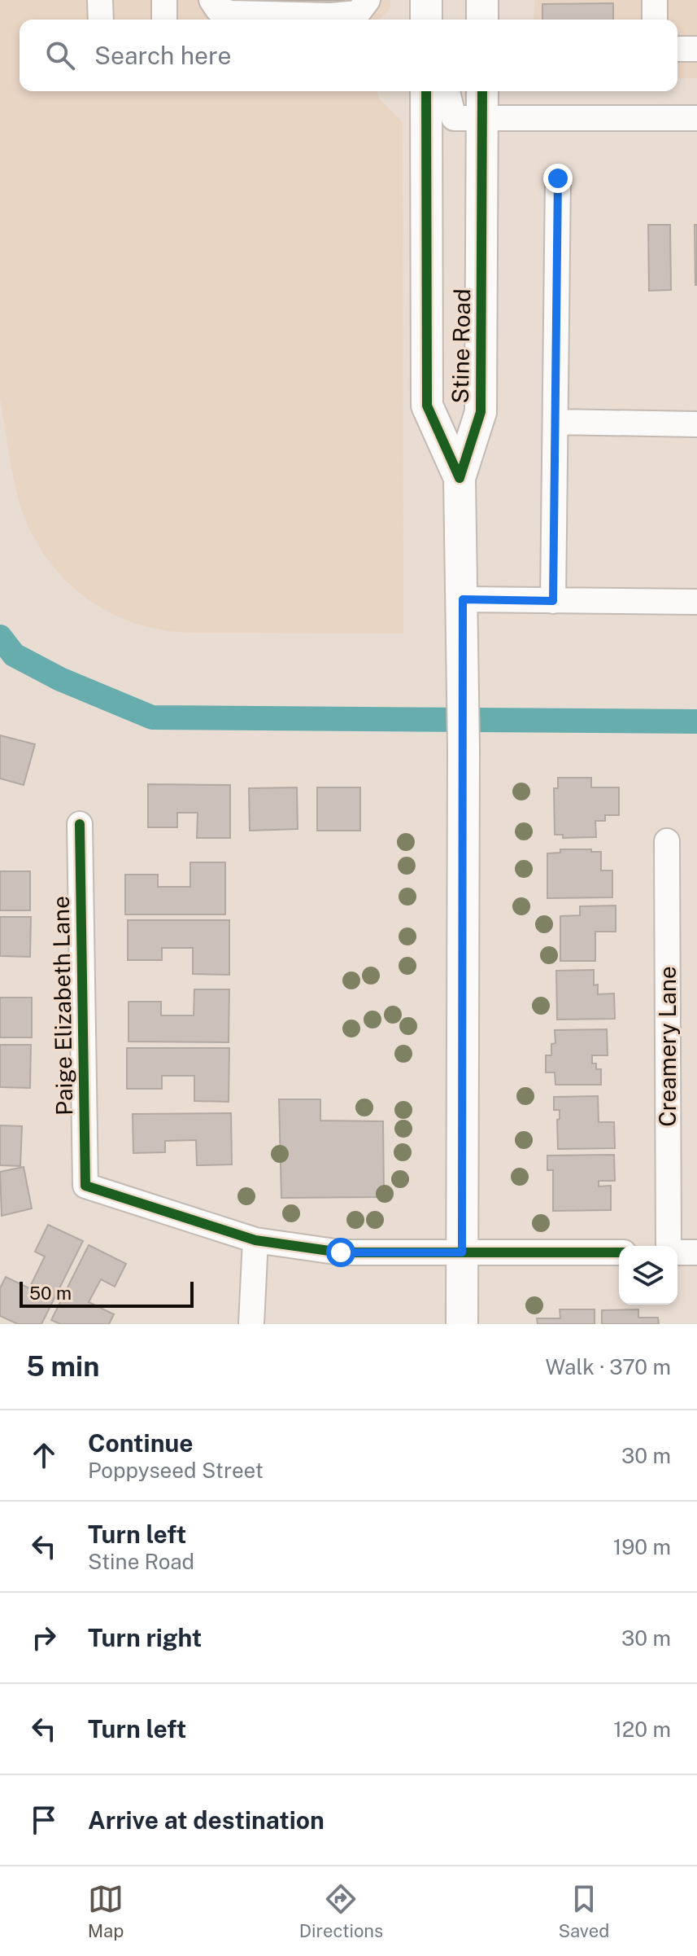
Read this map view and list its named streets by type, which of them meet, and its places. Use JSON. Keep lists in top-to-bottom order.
{
  "streets": {
    "main road": ["Stine Road"],
    "street": ["Paige Elizabeth Lane", "Creamery Lane"]
  },
  "scale_bar": "50 m",
  "page": {
    "search": "Search here",
    "scale": "50 m",
    "heading": ["5 min", "Walk · 370 m"],
    "list": [
      ["Continue", "Poppyseed Street", "30 m"],
      ["Turn left", "Stine Road", "190 m"],
      ["Turn right", "30 m"],
      ["Turn left", "120 m"],
      "Arrive at destination"
    ],
    "nav": ["Map", "Directions", "Saved"]
  }
}
